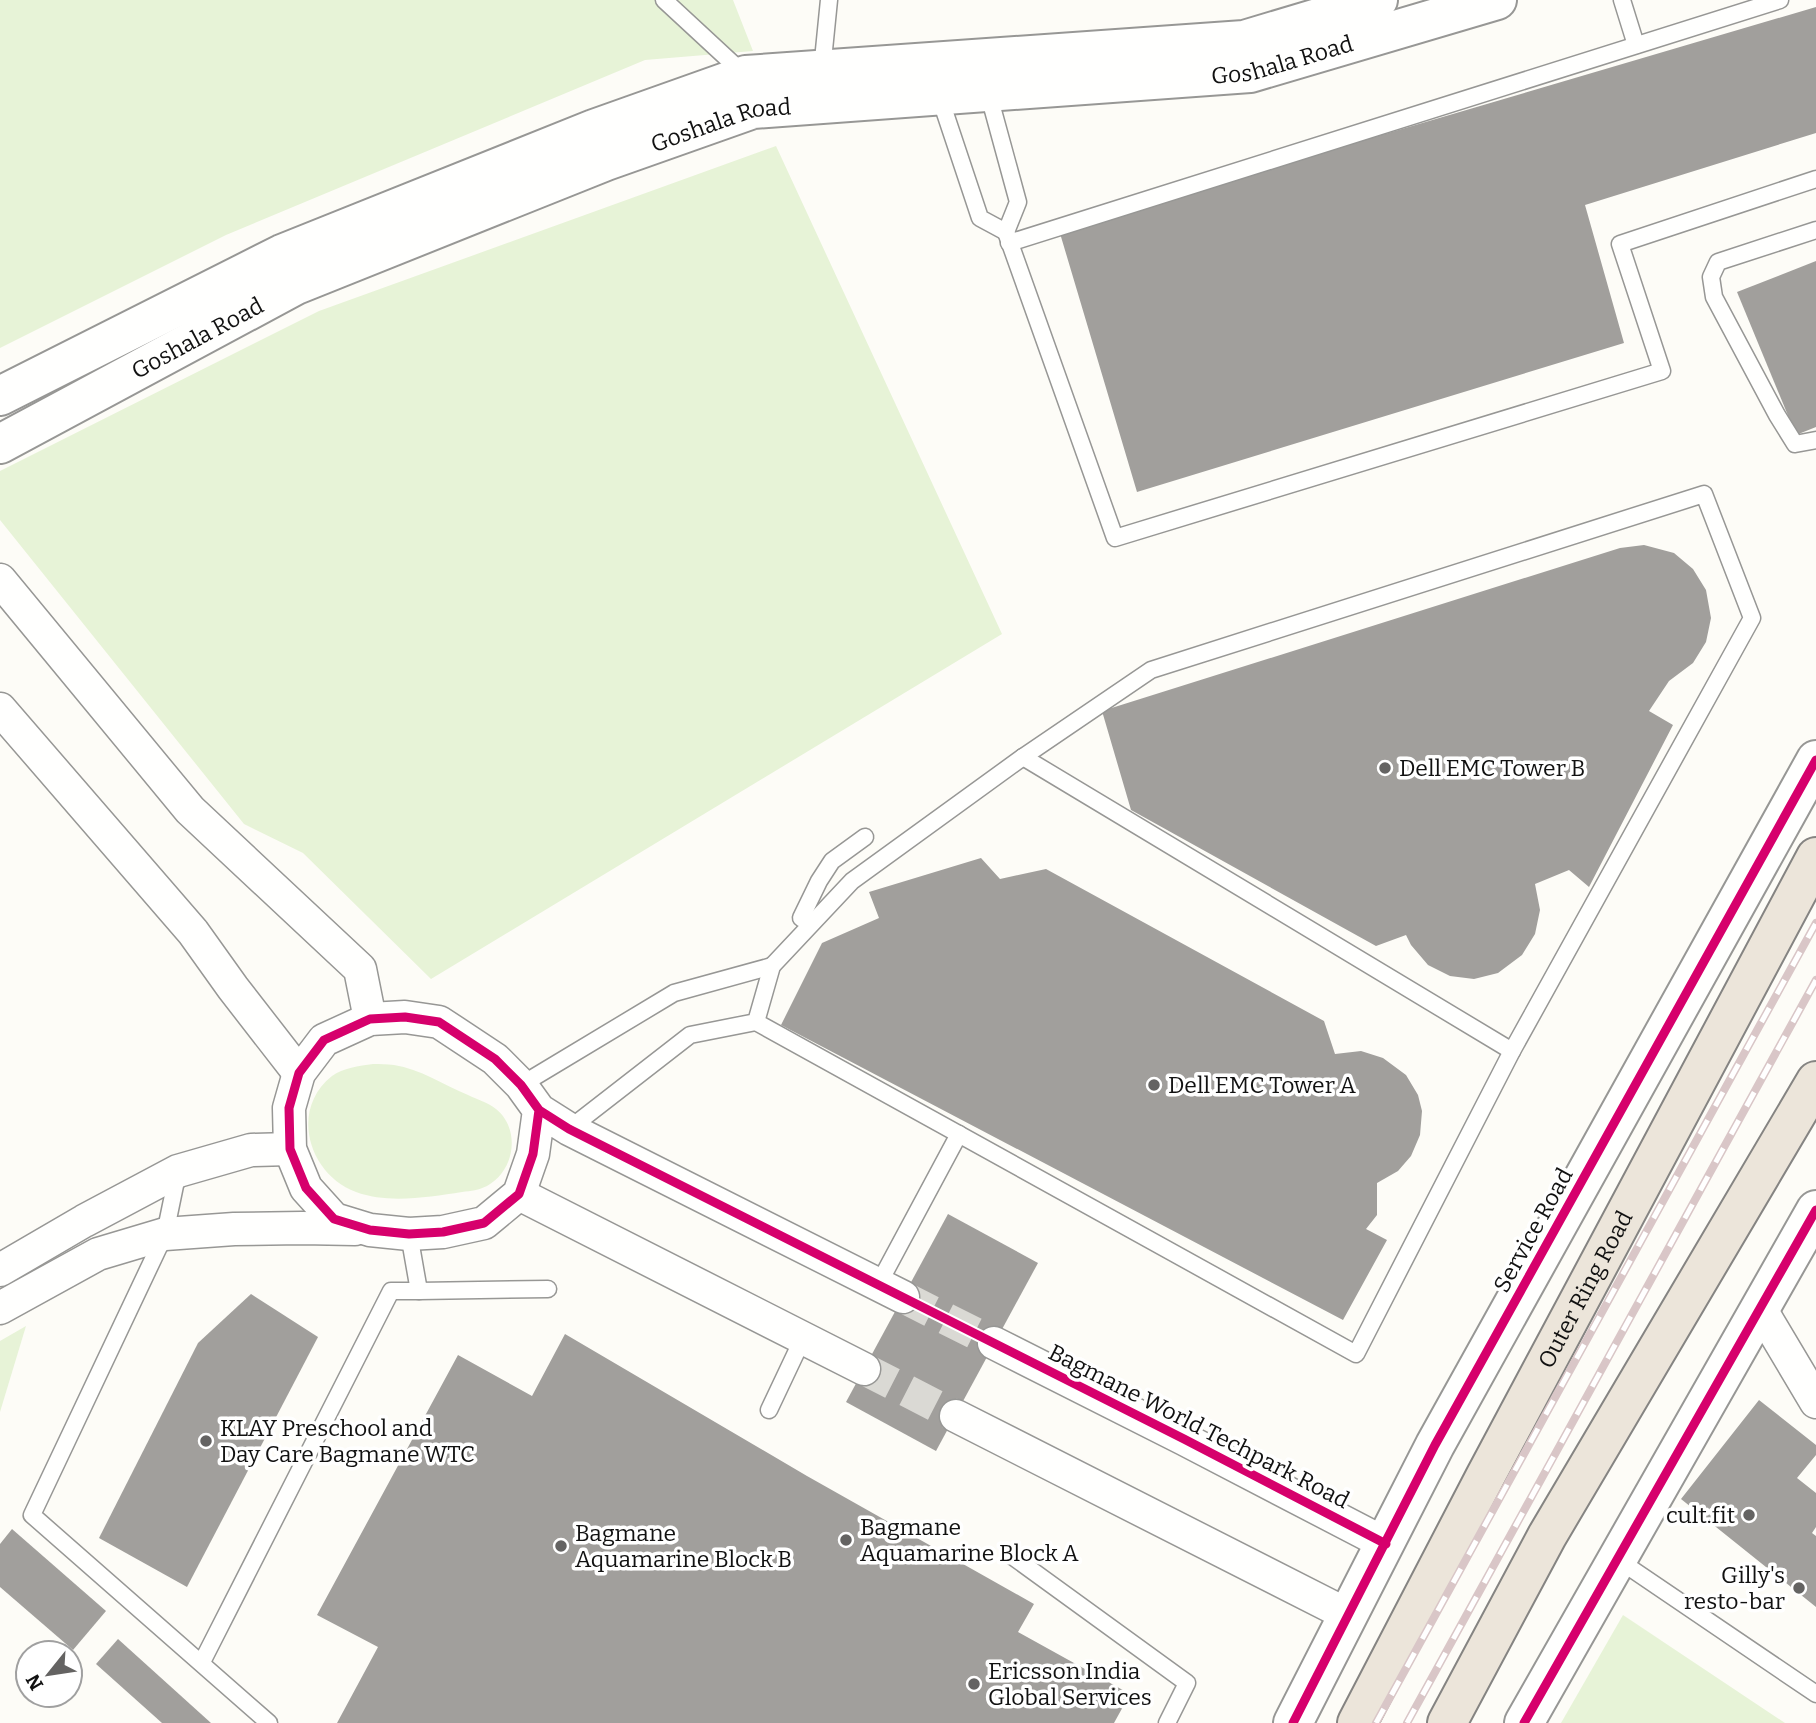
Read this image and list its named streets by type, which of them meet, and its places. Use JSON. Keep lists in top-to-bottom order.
{
  "streets": {
    "highway": ["Outer Ring Road"],
    "street": ["Goshala Road", "Service Road", "Bagmane World Techpark Road"]
  },
  "crossings": [
    ["Service Road", "Bagmane World Techpark Road"]
  ],
  "places": [
    "Dell EMC Tower B",
    "Dell EMC Tower A",
    "KLAY Preschool and Day Care Bagmane WTC",
    "cult.fit",
    "Bagmane Aquamarine Block A",
    "Bagmane Aquamarine Block B",
    "Gilly's resto-bar",
    "Ericsson India Global Services"
  ],
  "north": "bottom left"
}
